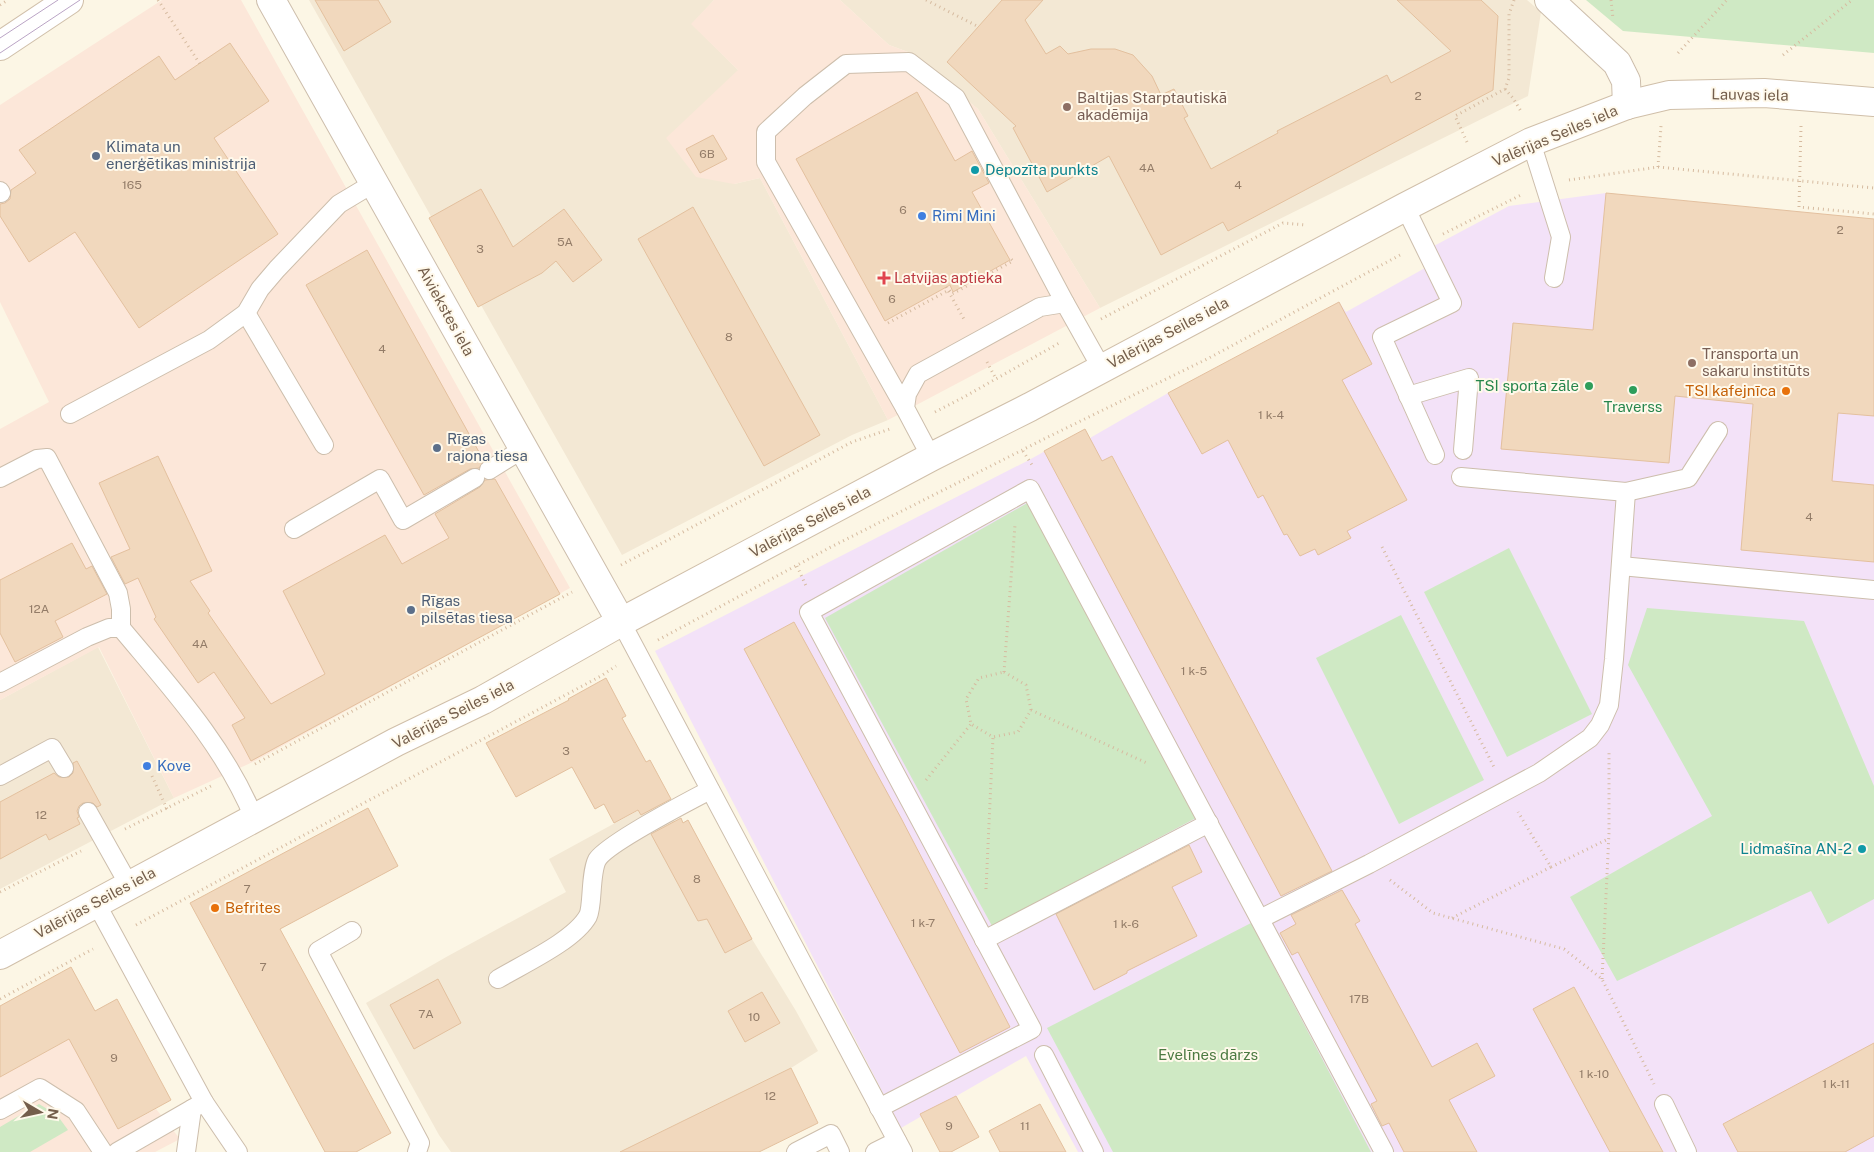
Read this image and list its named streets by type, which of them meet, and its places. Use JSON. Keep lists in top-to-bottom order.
{
  "streets": {
    "street": ["Lauvas iela", "Valērijas Seiles iela", "Aiviekstes iela"]
  },
  "crossings": [
    ["Lauvas iela", "Valērijas Seiles iela"],
    ["Valērijas Seiles iela", "Aiviekstes iela"]
  ],
  "parks": ["Evelīnes dārzs"],
  "places": {
    "other": [
      "Baltijas Starptautiskā akadēmija",
      "Klimata un enerģētikas ministrija",
      "Depozīta punkts",
      "Rimi Mini",
      "Transporta un sakaru institūts",
      "TSI sporta zāle",
      "Traverss",
      "TSI kafejnīca",
      "Rīgas rajona tiesa",
      "Rīgas pilsētas tiesa",
      "Kove",
      "Lidmašīna AN-2",
      "Befrites"
    ],
    "health": ["Latvijas aptieka"]
  },
  "house_numbers": [
    "2",
    "6B",
    "4A",
    "165",
    "4",
    "6",
    "2",
    "5A",
    "3",
    "6",
    "8",
    "4",
    "1 k-4",
    "4",
    "12A",
    "4A",
    "1 k-5",
    "3",
    "12",
    "8",
    "7",
    "1 k-7",
    "1 k-6",
    "7",
    "17B",
    "7A",
    "10",
    "9",
    "1 k-10",
    "1 k-11",
    "12",
    "9",
    "11"
  ],
  "north": "right"
}
